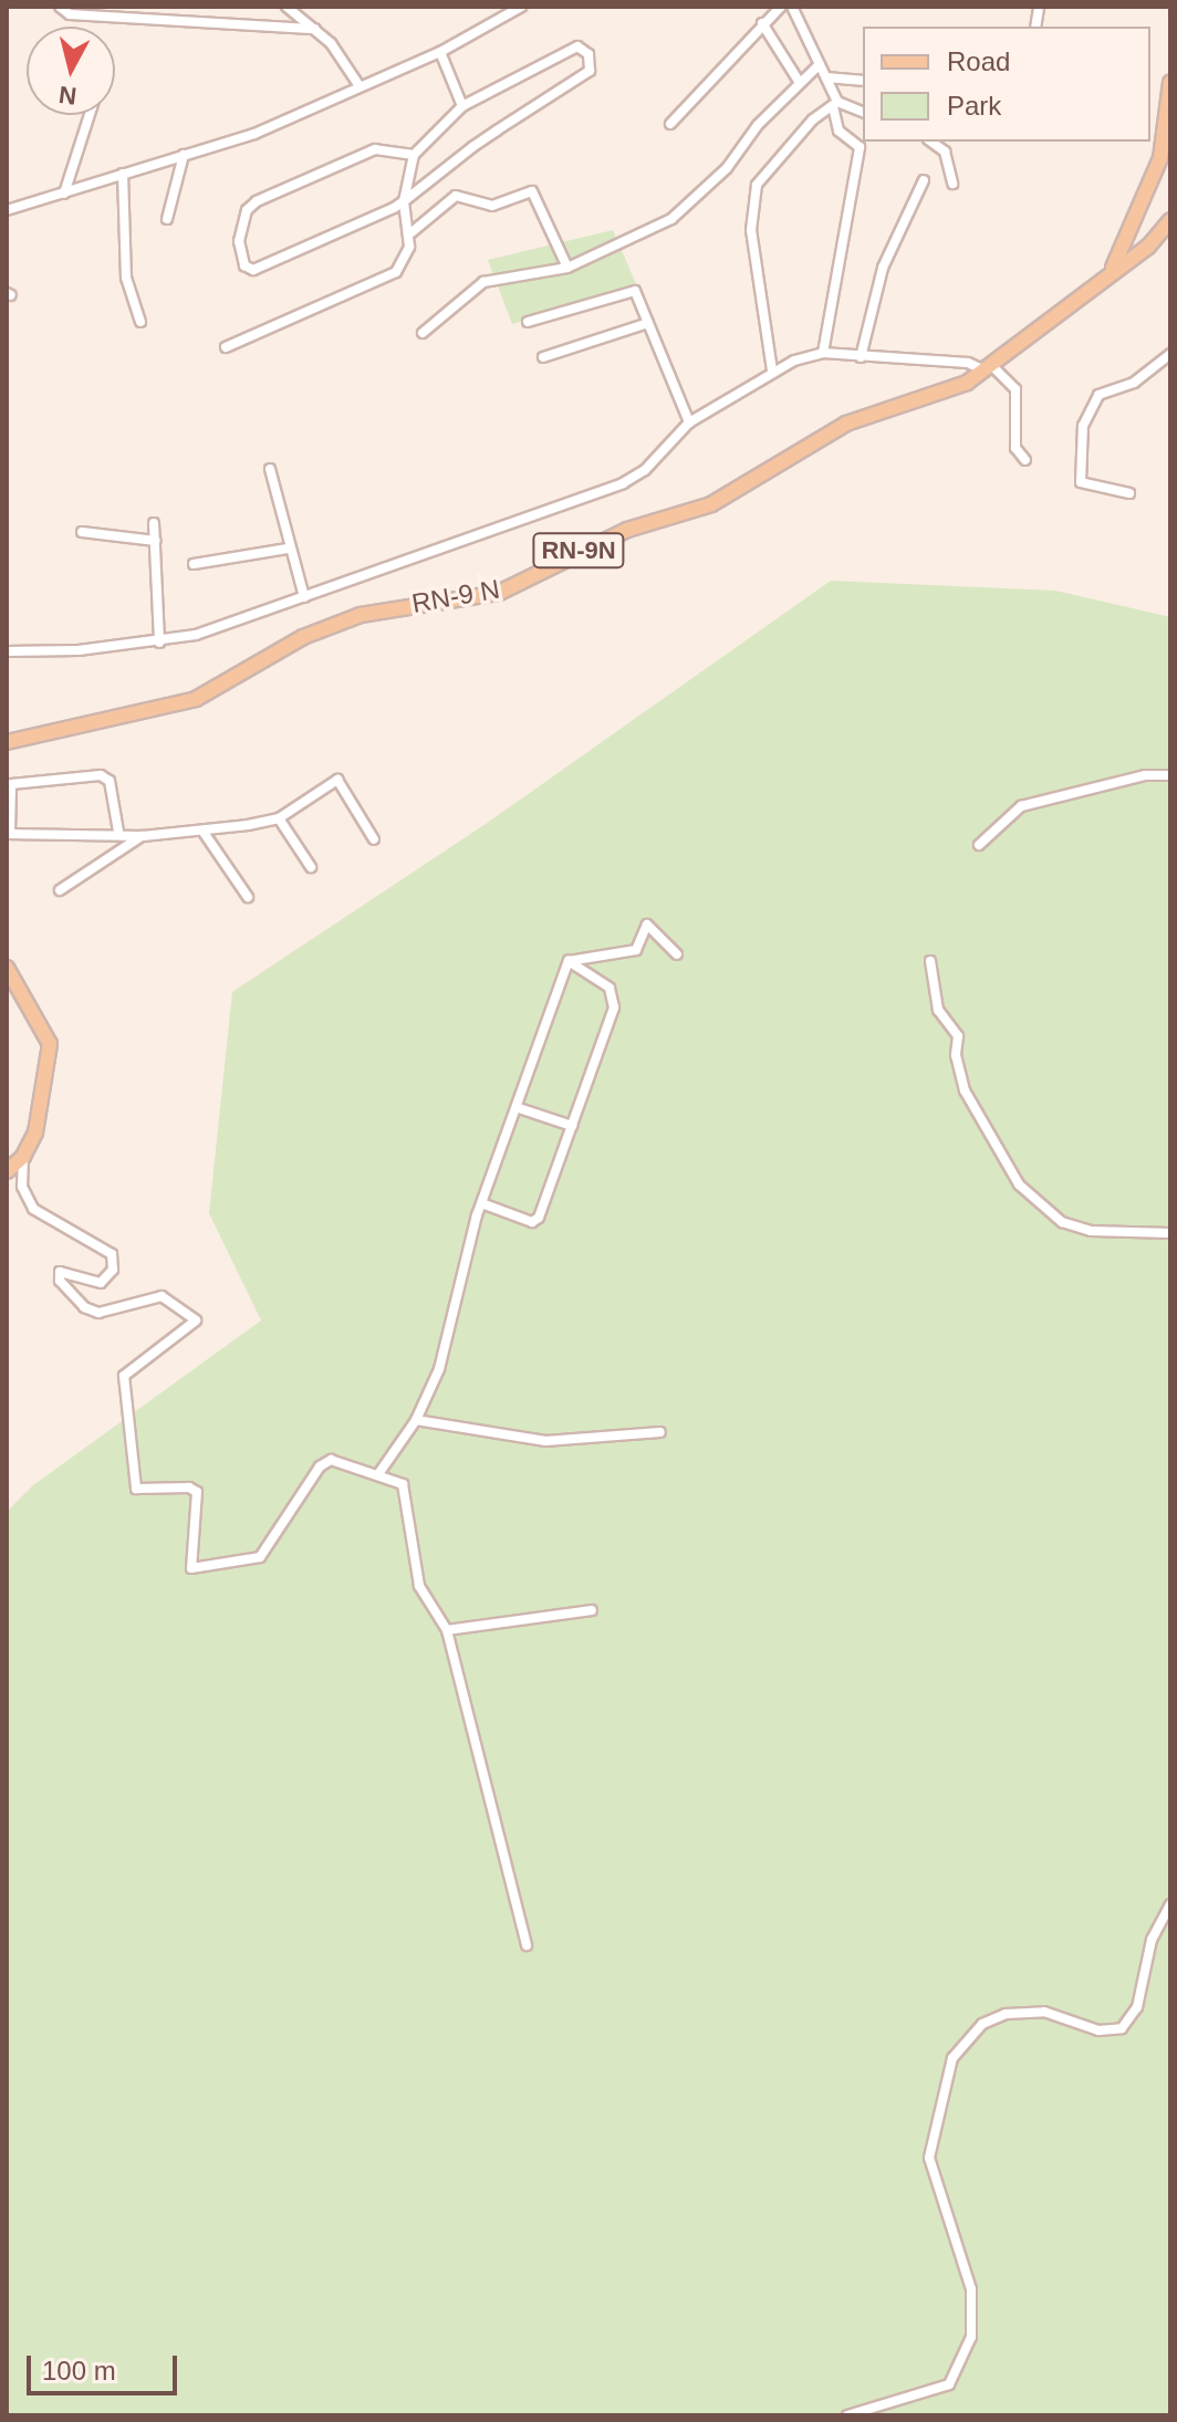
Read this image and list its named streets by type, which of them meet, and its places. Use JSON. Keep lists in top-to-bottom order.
{
  "streets": {
    "main road": ["RN-9N", "RN-9 N"]
  },
  "crossings": [
    ["RN-9N", "RN-9 N"]
  ],
  "legend": ["Road", "Park"],
  "scale_bar": "100 m",
  "north": "bottom"
}
